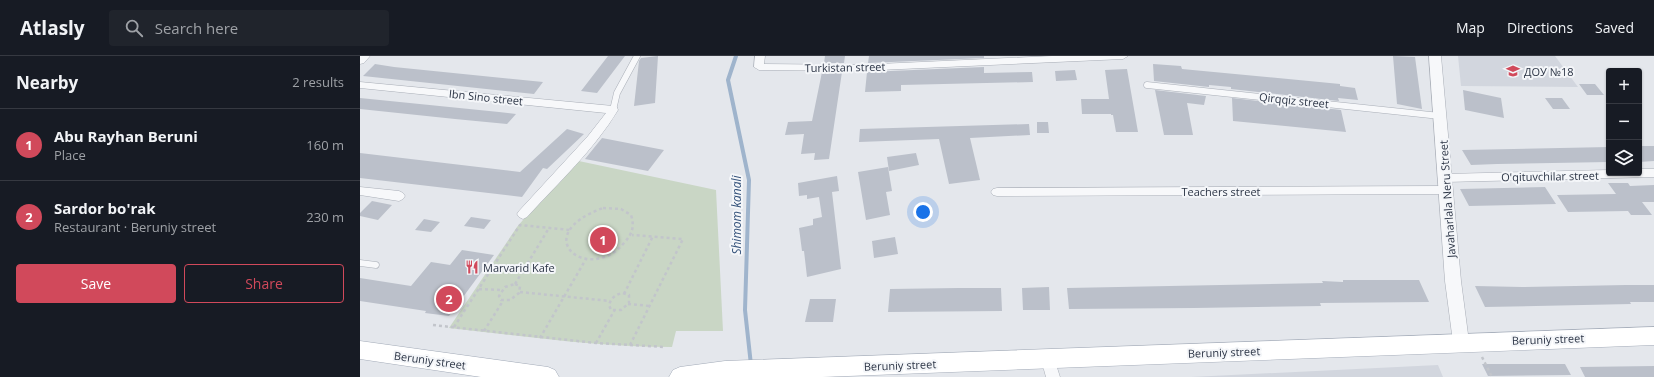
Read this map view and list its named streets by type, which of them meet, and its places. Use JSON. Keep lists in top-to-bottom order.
{
  "streets": {
    "main road": ["Beruniy street"],
    "street": [
      "Turkistan street",
      "Ibn Sino street",
      "O'qituvchilar street",
      "Teachers street",
      "Javaharlala Neru Street"
    ],
    "lane": ["Qirqqiz street"]
  },
  "crossings": [
    ["Qirqqiz street", "Javaharlala Neru Street"],
    ["O'qituvchilar street", "Teachers street"],
    ["O'qituvchilar street", "Javaharlala Neru Street"],
    ["Teachers street", "Javaharlala Neru Street"],
    ["Javaharlala Neru Street", "Beruniy street"]
  ],
  "water": ["Shimom kanali"],
  "places": {
    "school or university": ["ДОУ №18"],
    "restaurant": ["Marvarid Kafe"]
  },
  "page": {
    "header": "Atlasly",
    "search": "Search here",
    "nav": ["Map", "Directions", "Saved"],
    "heading": ["Nearby", "2 results"],
    "map_buttons": ["+", "−"],
    "list": [
      {
        "mark": "1",
        "name": "Abu Rayhan Beruni",
        "note": "Place",
        "value": "160 m"
      },
      {
        "mark": "2",
        "name": "Sardor bo'rak",
        "note": "Restaurant · Beruniy street",
        "value": "230 m"
      }
    ],
    "pins": ["1", "2"],
    "buttons": ["Save", "Share"]
  }
}
